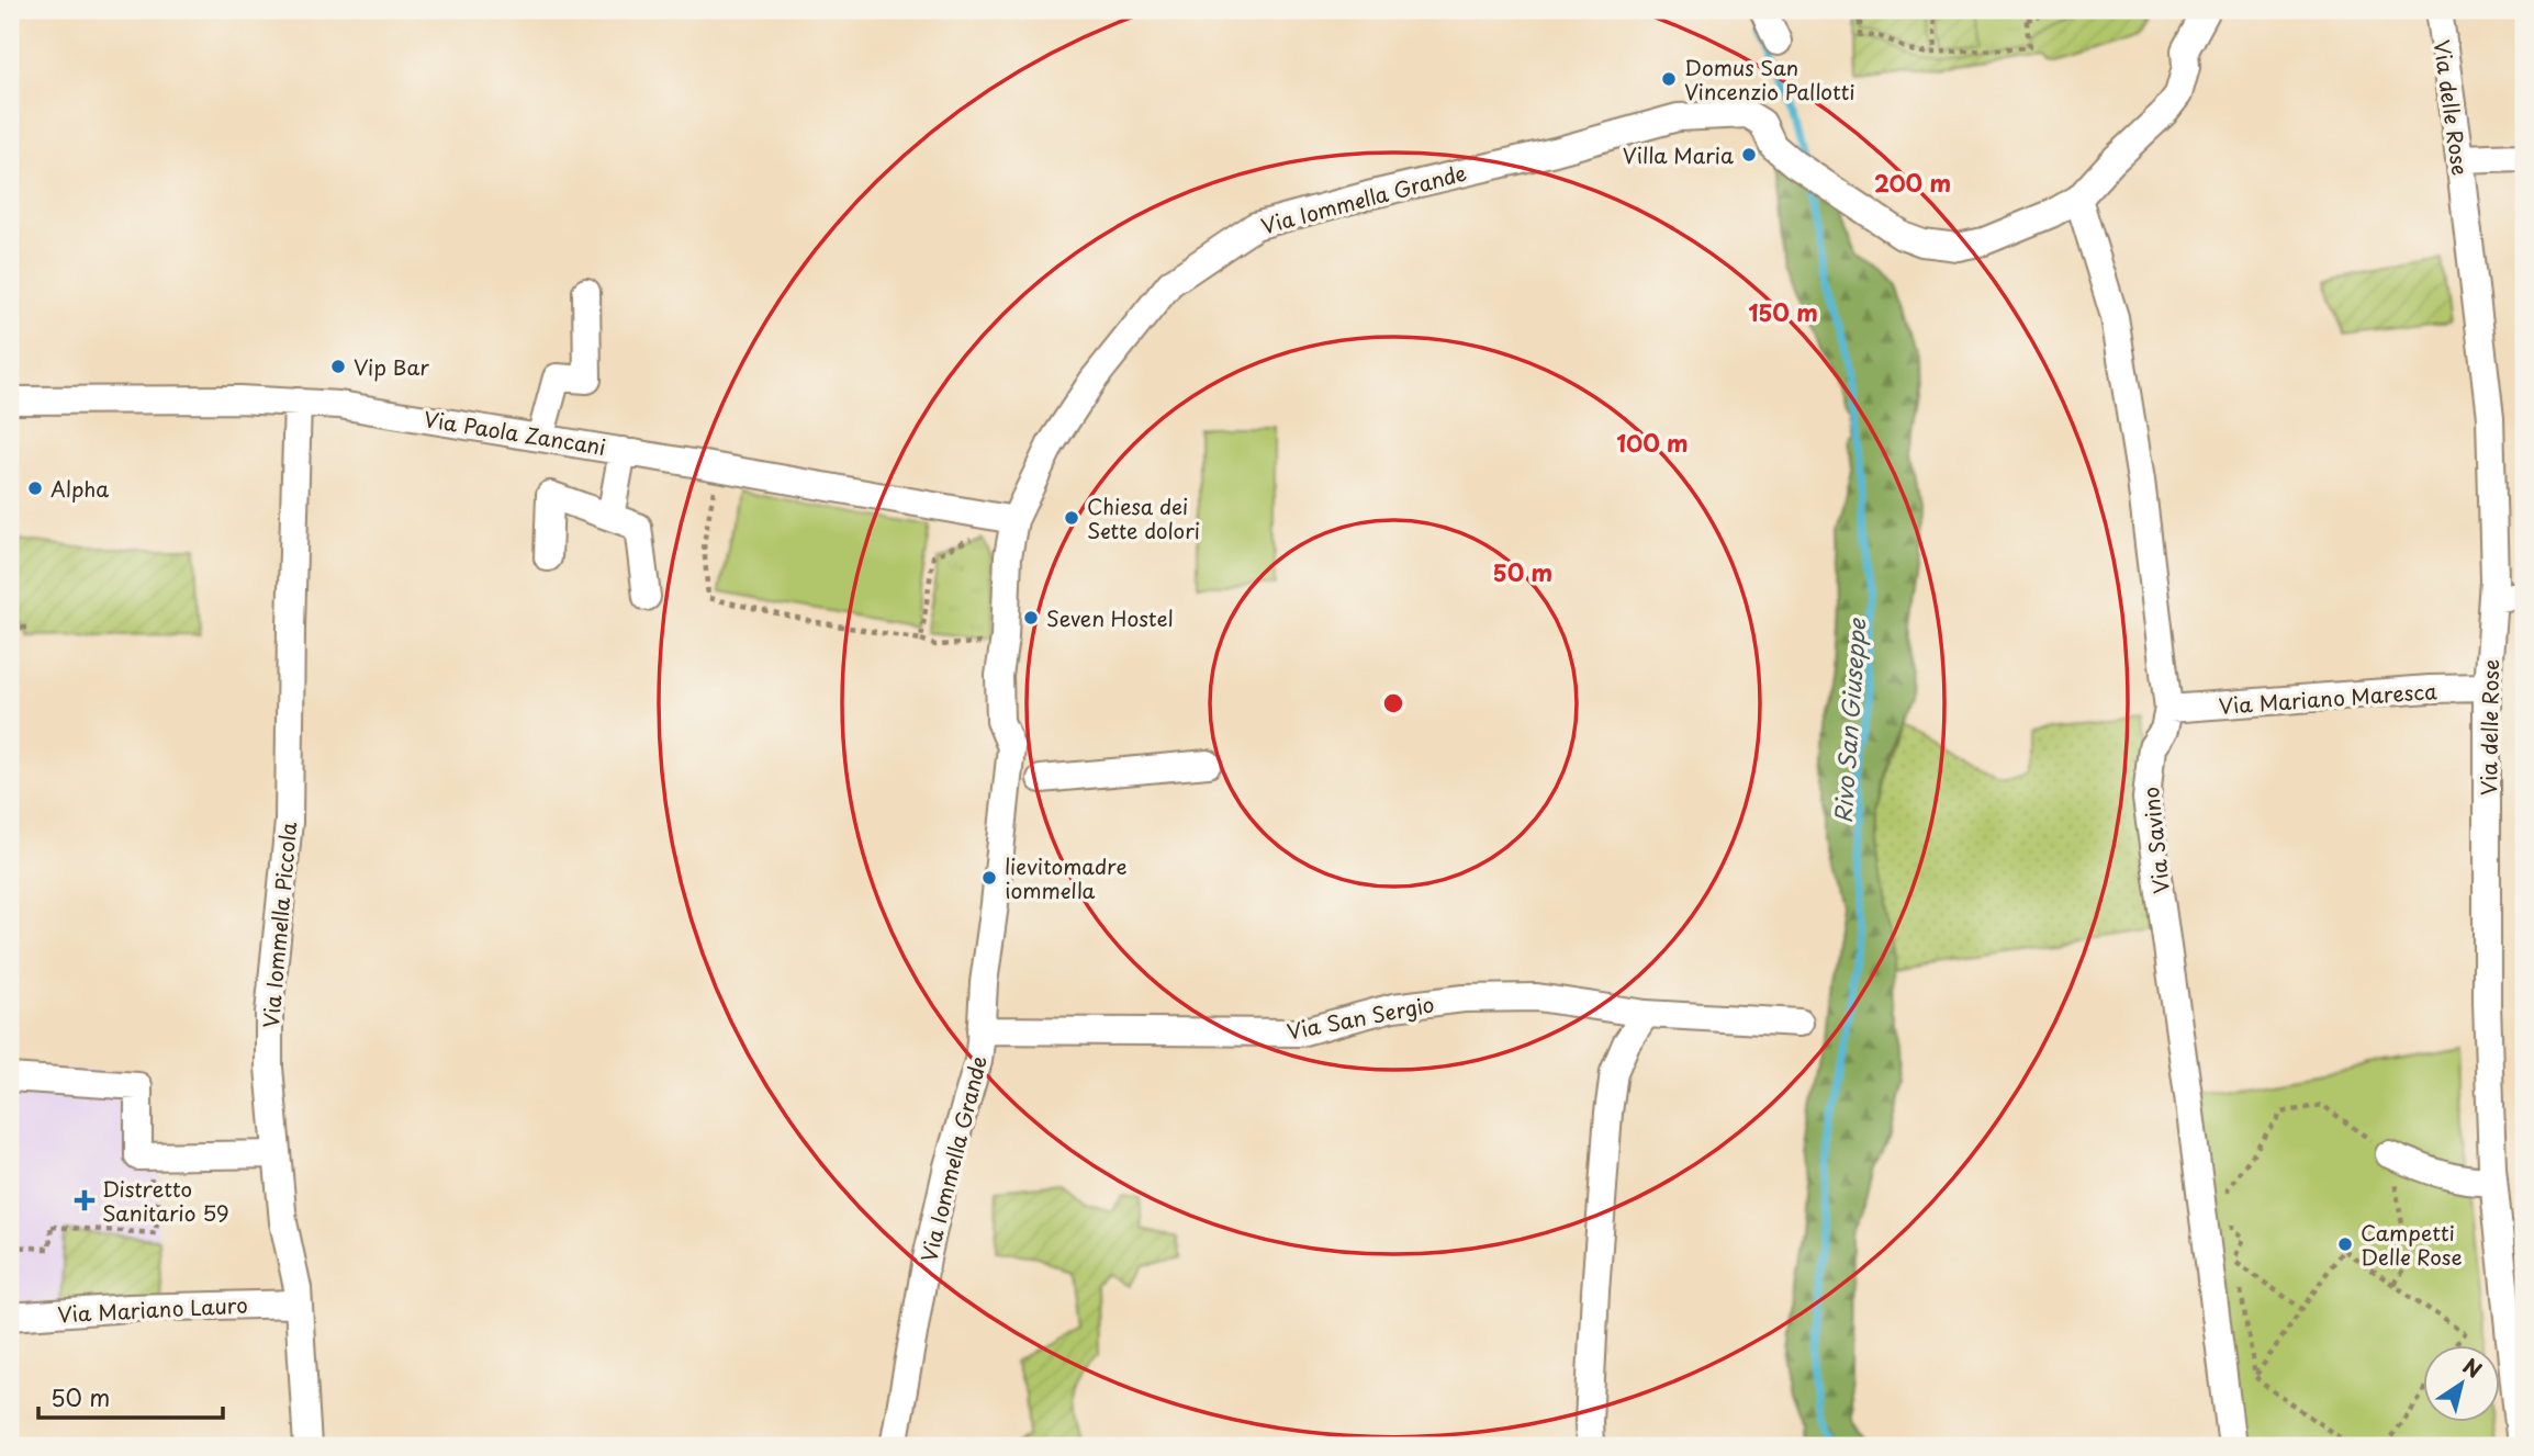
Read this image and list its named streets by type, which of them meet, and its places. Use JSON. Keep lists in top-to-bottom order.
{
  "streets": {
    "street": [
      "Via delle Rose",
      "Via Iommella Grande",
      "Via Paola Zancani",
      "Via Mariano Maresca",
      "Via Savino",
      "Via Iommella Piccola",
      "Via San Sergio",
      "Via Mariano Lauro"
    ]
  },
  "crossings": [
    ["Via delle Rose", "Via Mariano Maresca"],
    ["Via Iommella Grande", "Via Paola Zancani"],
    ["Via Iommella Grande", "Via Savino"],
    ["Via Iommella Grande", "Via San Sergio"],
    ["Via Paola Zancani", "Via Iommella Piccola"],
    ["Via Mariano Maresca", "Via Savino"],
    ["Via Iommella Piccola", "Via Mariano Lauro"]
  ],
  "water": ["Rivo San Giuseppe"],
  "places": {
    "other": [
      "Domus San Vincenzio Pallotti",
      "Villa Maria",
      "Vip Bar",
      "Alpha",
      "Chiesa dei Sette dolori",
      "Seven Hostel",
      "lievitomadre iommella",
      "Campetti Delle Rose"
    ],
    "health": ["Distretto Sanitario 59"]
  },
  "scale_bar": "50 m",
  "north": "top right",
  "rings": [
    "200 m",
    "150 m",
    "100 m",
    "50 m"
  ]
}
